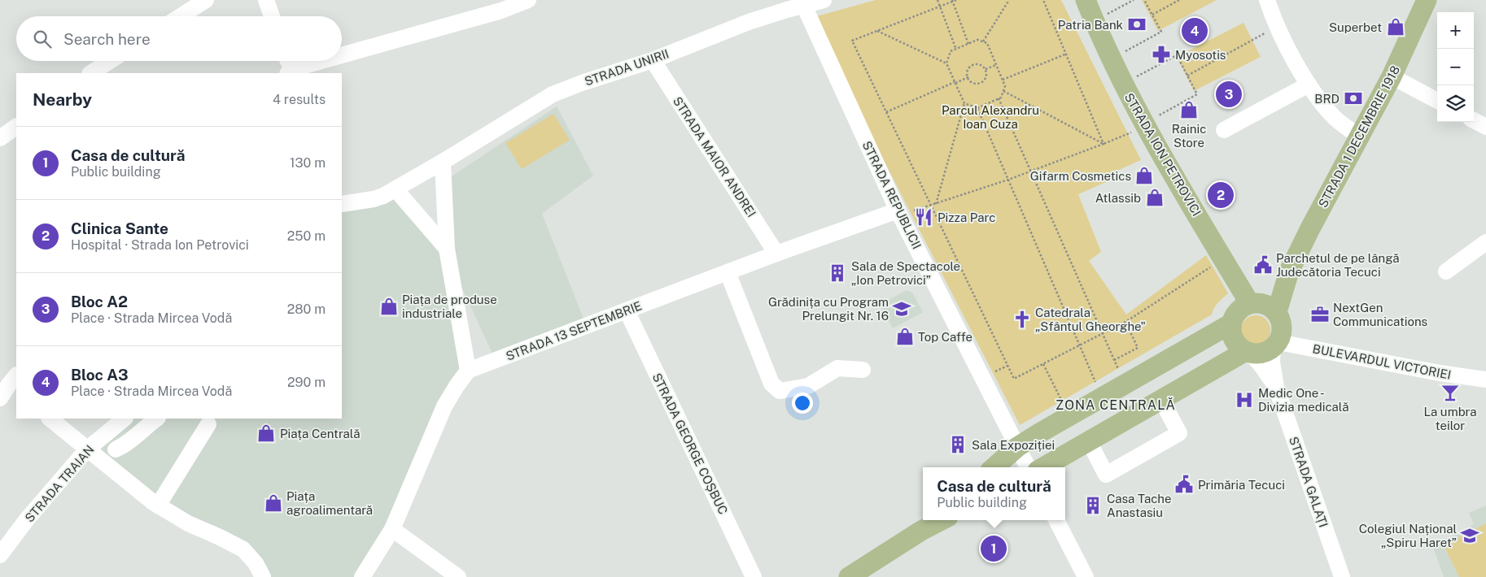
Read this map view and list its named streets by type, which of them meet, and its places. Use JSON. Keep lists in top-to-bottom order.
{
  "streets": {
    "main road": ["STRADA 1 DECEMBRIE 1918", "STRADA ION PETROVICI"],
    "street": [
      "STRADA UNIRII",
      "STRADA MAIOR ANDREI",
      "STRADA REPUBLICII",
      "STRADA 13 SEPTEMBRIE",
      "BULEVARDUL VICTORIEI",
      "STRADA GEORGE COȘBUC",
      "STRADA GALAȚI",
      "STRADA TRAIAN"
    ]
  },
  "crossings": [
    ["STRADA UNIRII", "STRADA MAIOR ANDREI"],
    ["STRADA UNIRII", "STRADA REPUBLICII"],
    ["STRADA 1 DECEMBRIE 1918", "STRADA ION PETROVICI"],
    ["STRADA 1 DECEMBRIE 1918", "BULEVARDUL VICTORIEI"],
    ["STRADA 1 DECEMBRIE 1918", "STRADA GALAȚI"],
    ["STRADA ION PETROVICI", "BULEVARDUL VICTORIEI"],
    ["STRADA ION PETROVICI", "STRADA GALAȚI"],
    ["STRADA MAIOR ANDREI", "STRADA 13 SEPTEMBRIE"],
    ["STRADA REPUBLICII", "STRADA 13 SEPTEMBRIE"],
    ["STRADA 13 SEPTEMBRIE", "STRADA GEORGE COȘBUC"],
    ["BULEVARDUL VICTORIEI", "STRADA GALAȚI"]
  ],
  "districts": ["ZONA CENTRALĂ"],
  "parks": ["Parcul Alexandru Ioan Cuza"],
  "places": {
    "bank": ["Patria Bank", "BRD"],
    "shop": [
      "Superbet",
      "Rainic Store",
      "Gifarm Cosmetics",
      "Atlassib",
      "Piața de produse industriale",
      "Top Caffe",
      "Piața Centrală",
      "Piața agroalimentară"
    ],
    "pharmacy": ["Myosotis"],
    "restaurant": ["Pizza Parc"],
    "public building": ["Parchetul de pe lângă Judecătoria Tecuci", "Primăria Tecuci"],
    "building": ["Sala de Spectacole „Ion Petrovici”", "Sala Expoziției", "Casa Tache Anastasiu"],
    "school or university": ["Grădinița cu Program Prelungit Nr. 16", "Colegiul Național „Spiru Haret”"],
    "office": ["NextGen Communications"],
    "church": ["Catedrala „Sfântul Gheorghe\""],
    "bar": ["La umbra teilor"],
    "hospital": ["Medic One - Divizia medicală"]
  },
  "page": {
    "map_buttons": ["+", "−"],
    "pins": [
      "4",
      "3",
      "2",
      "1"
    ],
    "search": "Search here",
    "heading": ["Nearby", "4 results"],
    "list": [
      {
        "mark": "1",
        "name": "Casa de cultură",
        "note": "Public building",
        "value": "130 m"
      },
      {
        "mark": "2",
        "name": "Clinica Sante",
        "note": "Hospital · Strada Ion Petrovici",
        "value": "250 m"
      },
      {
        "mark": "3",
        "name": "Bloc A2",
        "note": "Place · Strada Mircea Vodă",
        "value": "280 m"
      },
      {
        "mark": "4",
        "name": "Bloc A3",
        "note": "Place · Strada Mircea Vodă",
        "value": "290 m"
      }
    ],
    "popup": ["Casa de cultură", "Public building"]
  }
}
